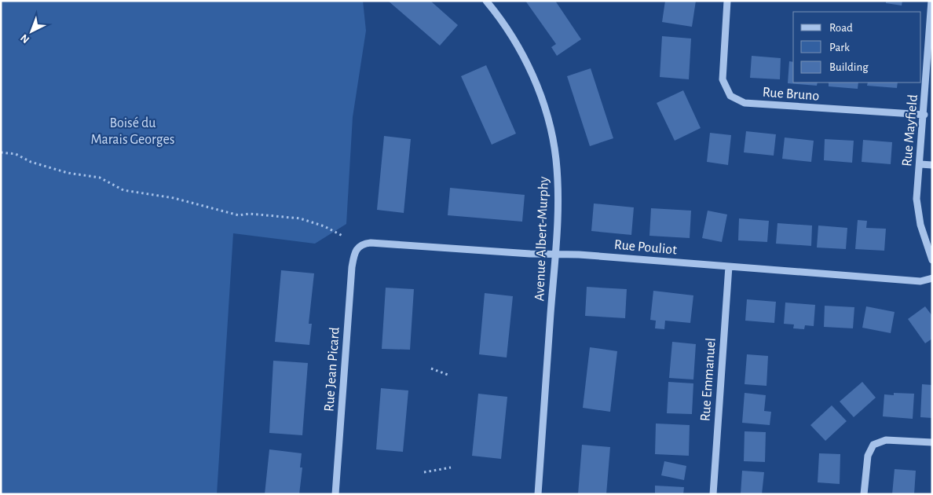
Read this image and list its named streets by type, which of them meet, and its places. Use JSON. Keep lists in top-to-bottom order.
{
  "streets": {
    "street": [
      "Rue Bruno",
      "Rue Mayfield",
      "Avenue Albert-Murphy",
      "Rue Pouliot",
      "Rue Jean Picard",
      "Rue Emmanuel"
    ]
  },
  "crossings": [
    ["Rue Bruno", "Rue Mayfield"],
    ["Avenue Albert-Murphy", "Rue Pouliot"],
    ["Rue Pouliot", "Rue Jean Picard"],
    ["Rue Pouliot", "Rue Emmanuel"]
  ],
  "parks": ["Boisé du Marais Georges"],
  "legend": ["Road", "Park", "Building"],
  "north": "bottom left"
}
